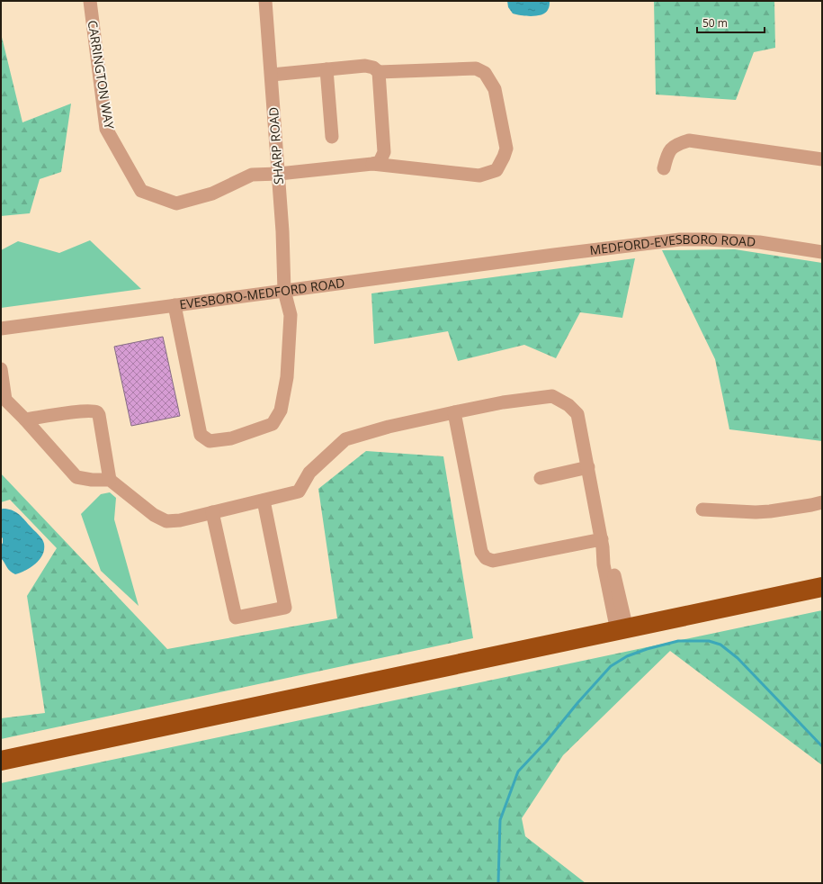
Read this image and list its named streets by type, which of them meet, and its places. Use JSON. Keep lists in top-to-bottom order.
{
  "streets": {
    "street": [
      "CARRINGTON WAY",
      "SHARP ROAD",
      "MEDFORD-EVESBORO ROAD",
      "EVESBORO-MEDFORD ROAD"
    ]
  },
  "crossings": [
    ["CARRINGTON WAY", "SHARP ROAD"],
    ["SHARP ROAD", "EVESBORO-MEDFORD ROAD"],
    ["MEDFORD-EVESBORO ROAD", "EVESBORO-MEDFORD ROAD"]
  ],
  "scale_bar": "50 m"
}
